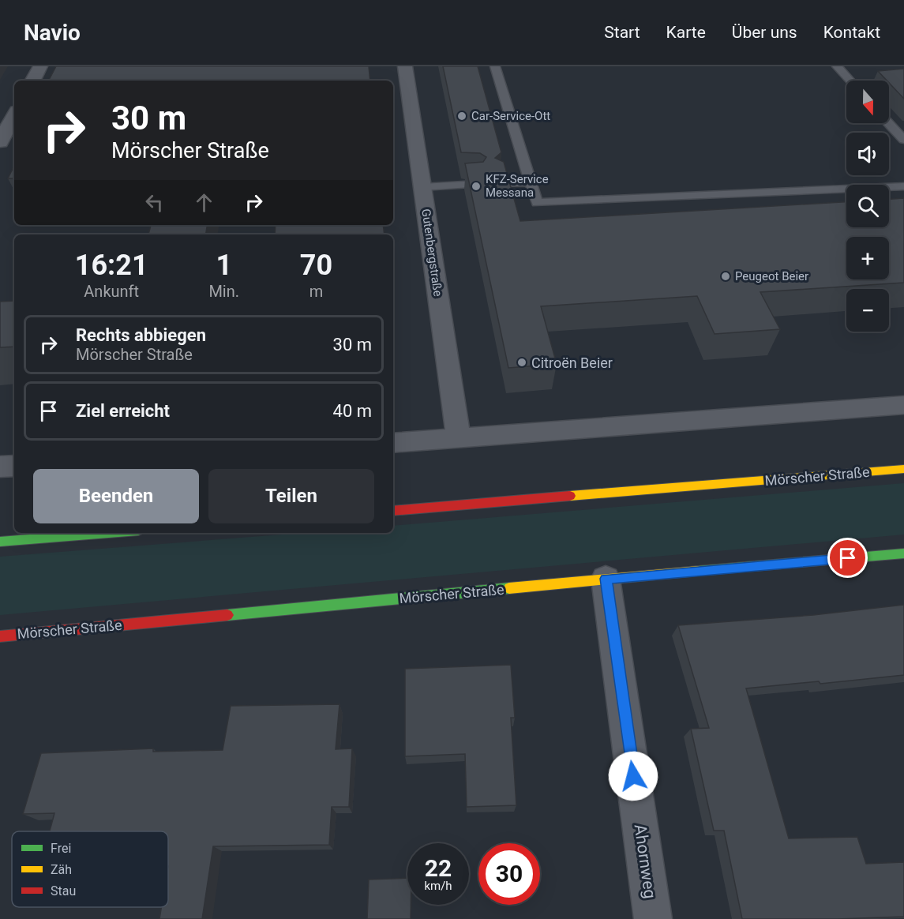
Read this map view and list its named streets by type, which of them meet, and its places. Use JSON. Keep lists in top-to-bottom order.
{
  "streets": {
    "street": ["Gutenbergstraße", "Mörscher Straße", "Ahornweg"]
  },
  "crossings": [
    ["Mörscher Straße", "Ahornweg"]
  ],
  "places": [
    "Car-Service-Ott",
    "KFZ-Service Messana",
    "Peugeot Beier",
    "Citroën Beier"
  ],
  "legend": ["Frei", "Zäh", "Stau"],
  "north": "bottom",
  "page": {
    "header": "Navio",
    "nav": [
      "Start",
      "Karte",
      "Über uns",
      "Kontakt"
    ],
    "map_buttons": ["+", "−"],
    "turn": ["30 m", "Mörscher Straße"],
    "eta": [
      "16:21",
      "Ankunft",
      "1",
      "Min.",
      "70",
      "m"
    ],
    "list": [
      {
        "name": "Rechts abbiegen",
        "note": "Mörscher Straße",
        "value": "30 m"
      },
      {
        "name": "Ziel erreicht",
        "value": "40 m"
      }
    ],
    "buttons": ["Beenden", "Teilen"],
    "speed": "22 km/h",
    "limit": "30"
  }
}
